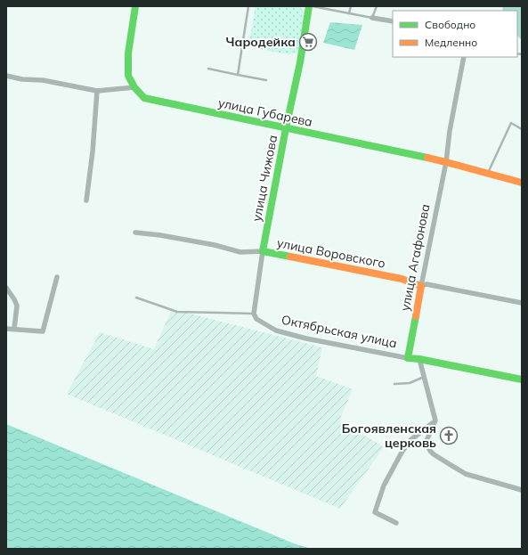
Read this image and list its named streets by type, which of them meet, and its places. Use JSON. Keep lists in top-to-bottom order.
{
  "streets": {
    "street": [
      "улица Губарева",
      "улица Чижова",
      "улица Воровского",
      "улица Агафонова",
      "Октябрьская улица"
    ]
  },
  "crossings": [
    ["улица Губарева", "улица Чижова"],
    ["улица Губарева", "улица Агафонова"],
    ["улица Чижова", "улица Воровского"],
    ["улица Чижова", "Октябрьская улица"],
    ["улица Воровского", "улица Агафонова"],
    ["улица Агафонова", "Октябрьская улица"]
  ],
  "places": {
    "supermarket": ["Чародейка"],
    "church": ["Богоявленская церковь"]
  },
  "legend": ["Свободно", "Медленно"]
}
